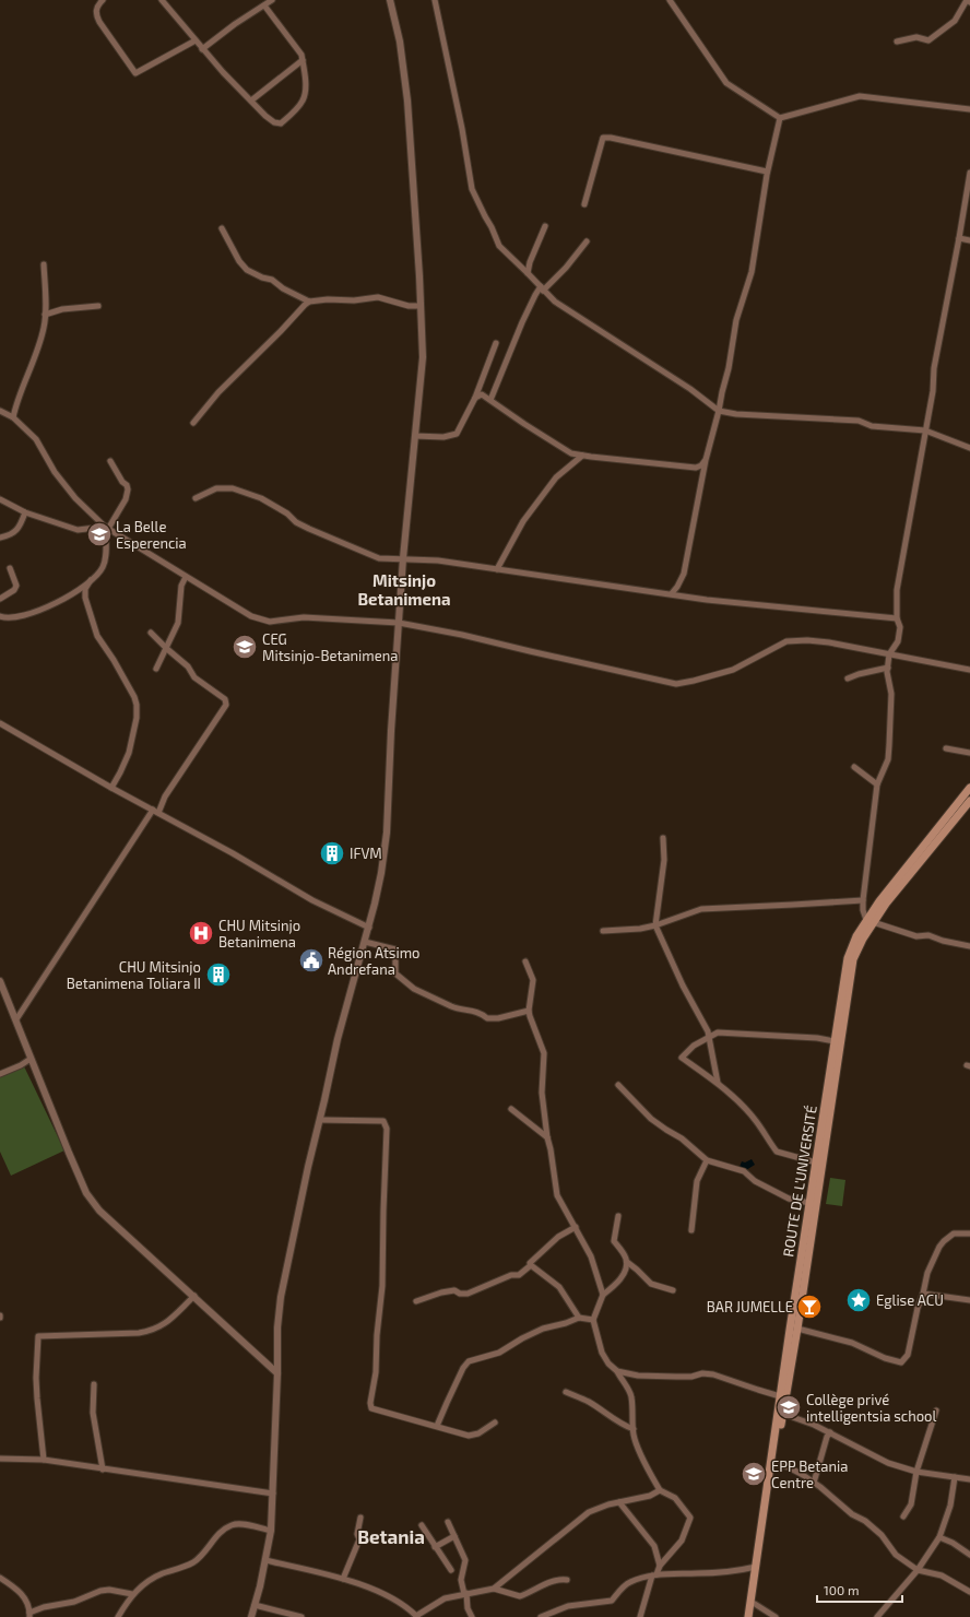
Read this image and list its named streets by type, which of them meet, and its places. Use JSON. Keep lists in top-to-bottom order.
{
  "streets": {
    "main road": ["ROUTE DE L'UNIVERSITÉ"]
  },
  "districts": ["Mitsinjo Betanimena", "Betania"],
  "places": {
    "school or university": [
      "La Belle Esperencia",
      "CEG Mitsinjo-Betanimena",
      "Collège privé intelligentsia school",
      "EPP Betania Centre"
    ],
    "building": ["IFVM", "CHU Mitsinjo Betanimena Toliara II"],
    "hospital": ["CHU Mitsinjo Betanimena"],
    "public building": ["Région Atsimo Andrefana"],
    "place": ["Eglise ACU"],
    "bar": ["BAR JUMELLE"]
  },
  "scale_bar": "100 m"
}
